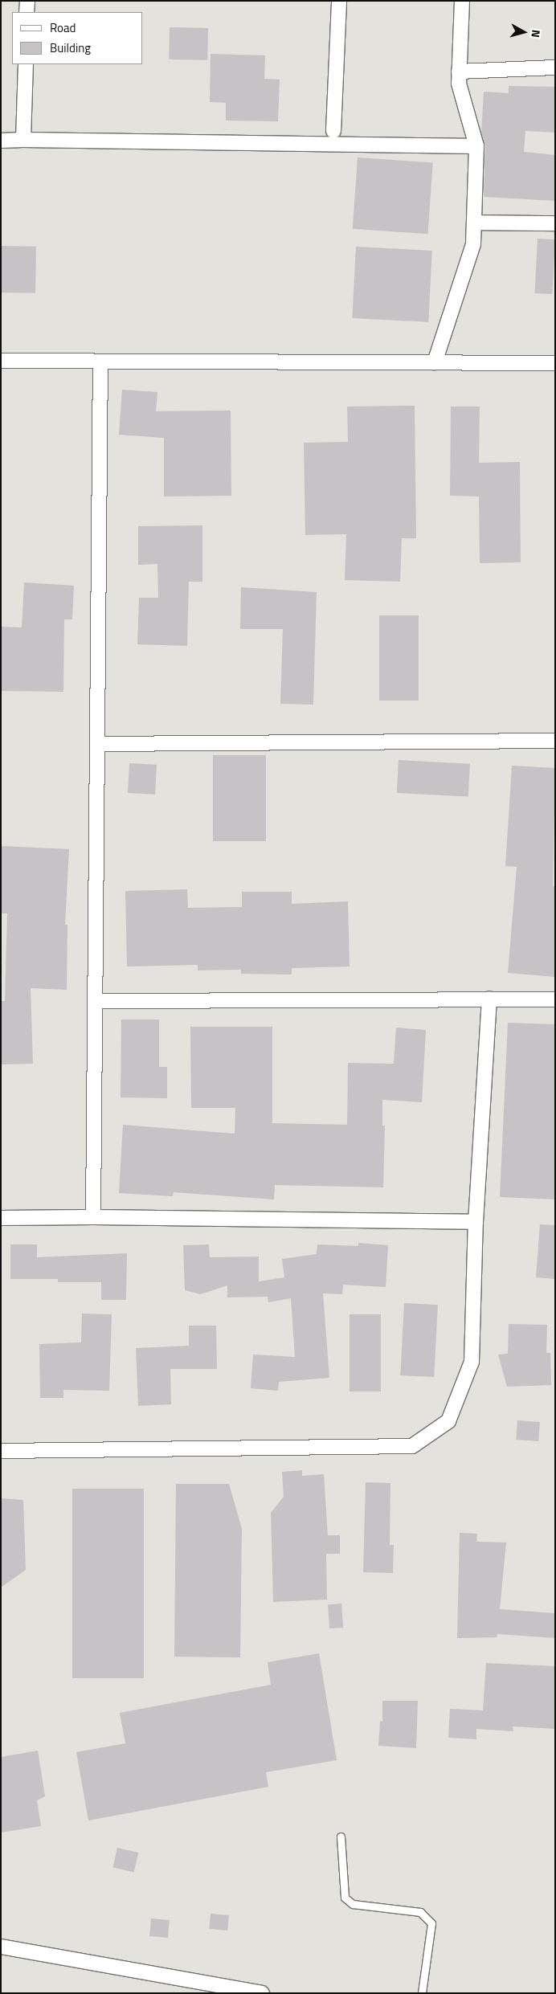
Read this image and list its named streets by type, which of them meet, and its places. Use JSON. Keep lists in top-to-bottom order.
{
  "legend": ["Road", "Building"],
  "north": "right"
}
